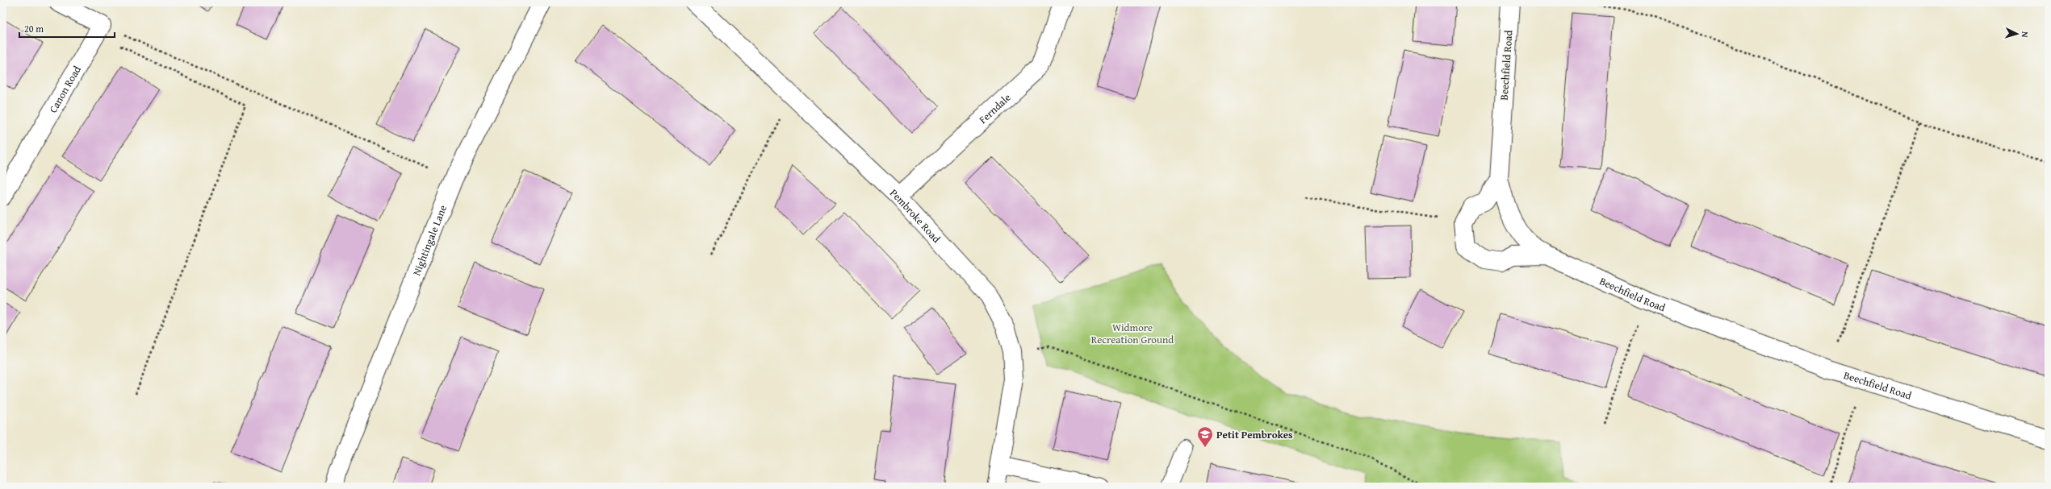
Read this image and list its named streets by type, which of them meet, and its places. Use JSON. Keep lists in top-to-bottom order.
{
  "streets": {
    "street": [
      "Beechfield Road",
      "Canon Road",
      "Ferndale",
      "Pembroke Road",
      "Nightingale Lane"
    ]
  },
  "crossings": [
    ["Ferndale", "Pembroke Road"]
  ],
  "parks": ["Widmore Recreation Ground"],
  "places": {
    "school or university": ["Petit Pembrokes"]
  },
  "scale_bar": "20 m",
  "north": "right"
}
